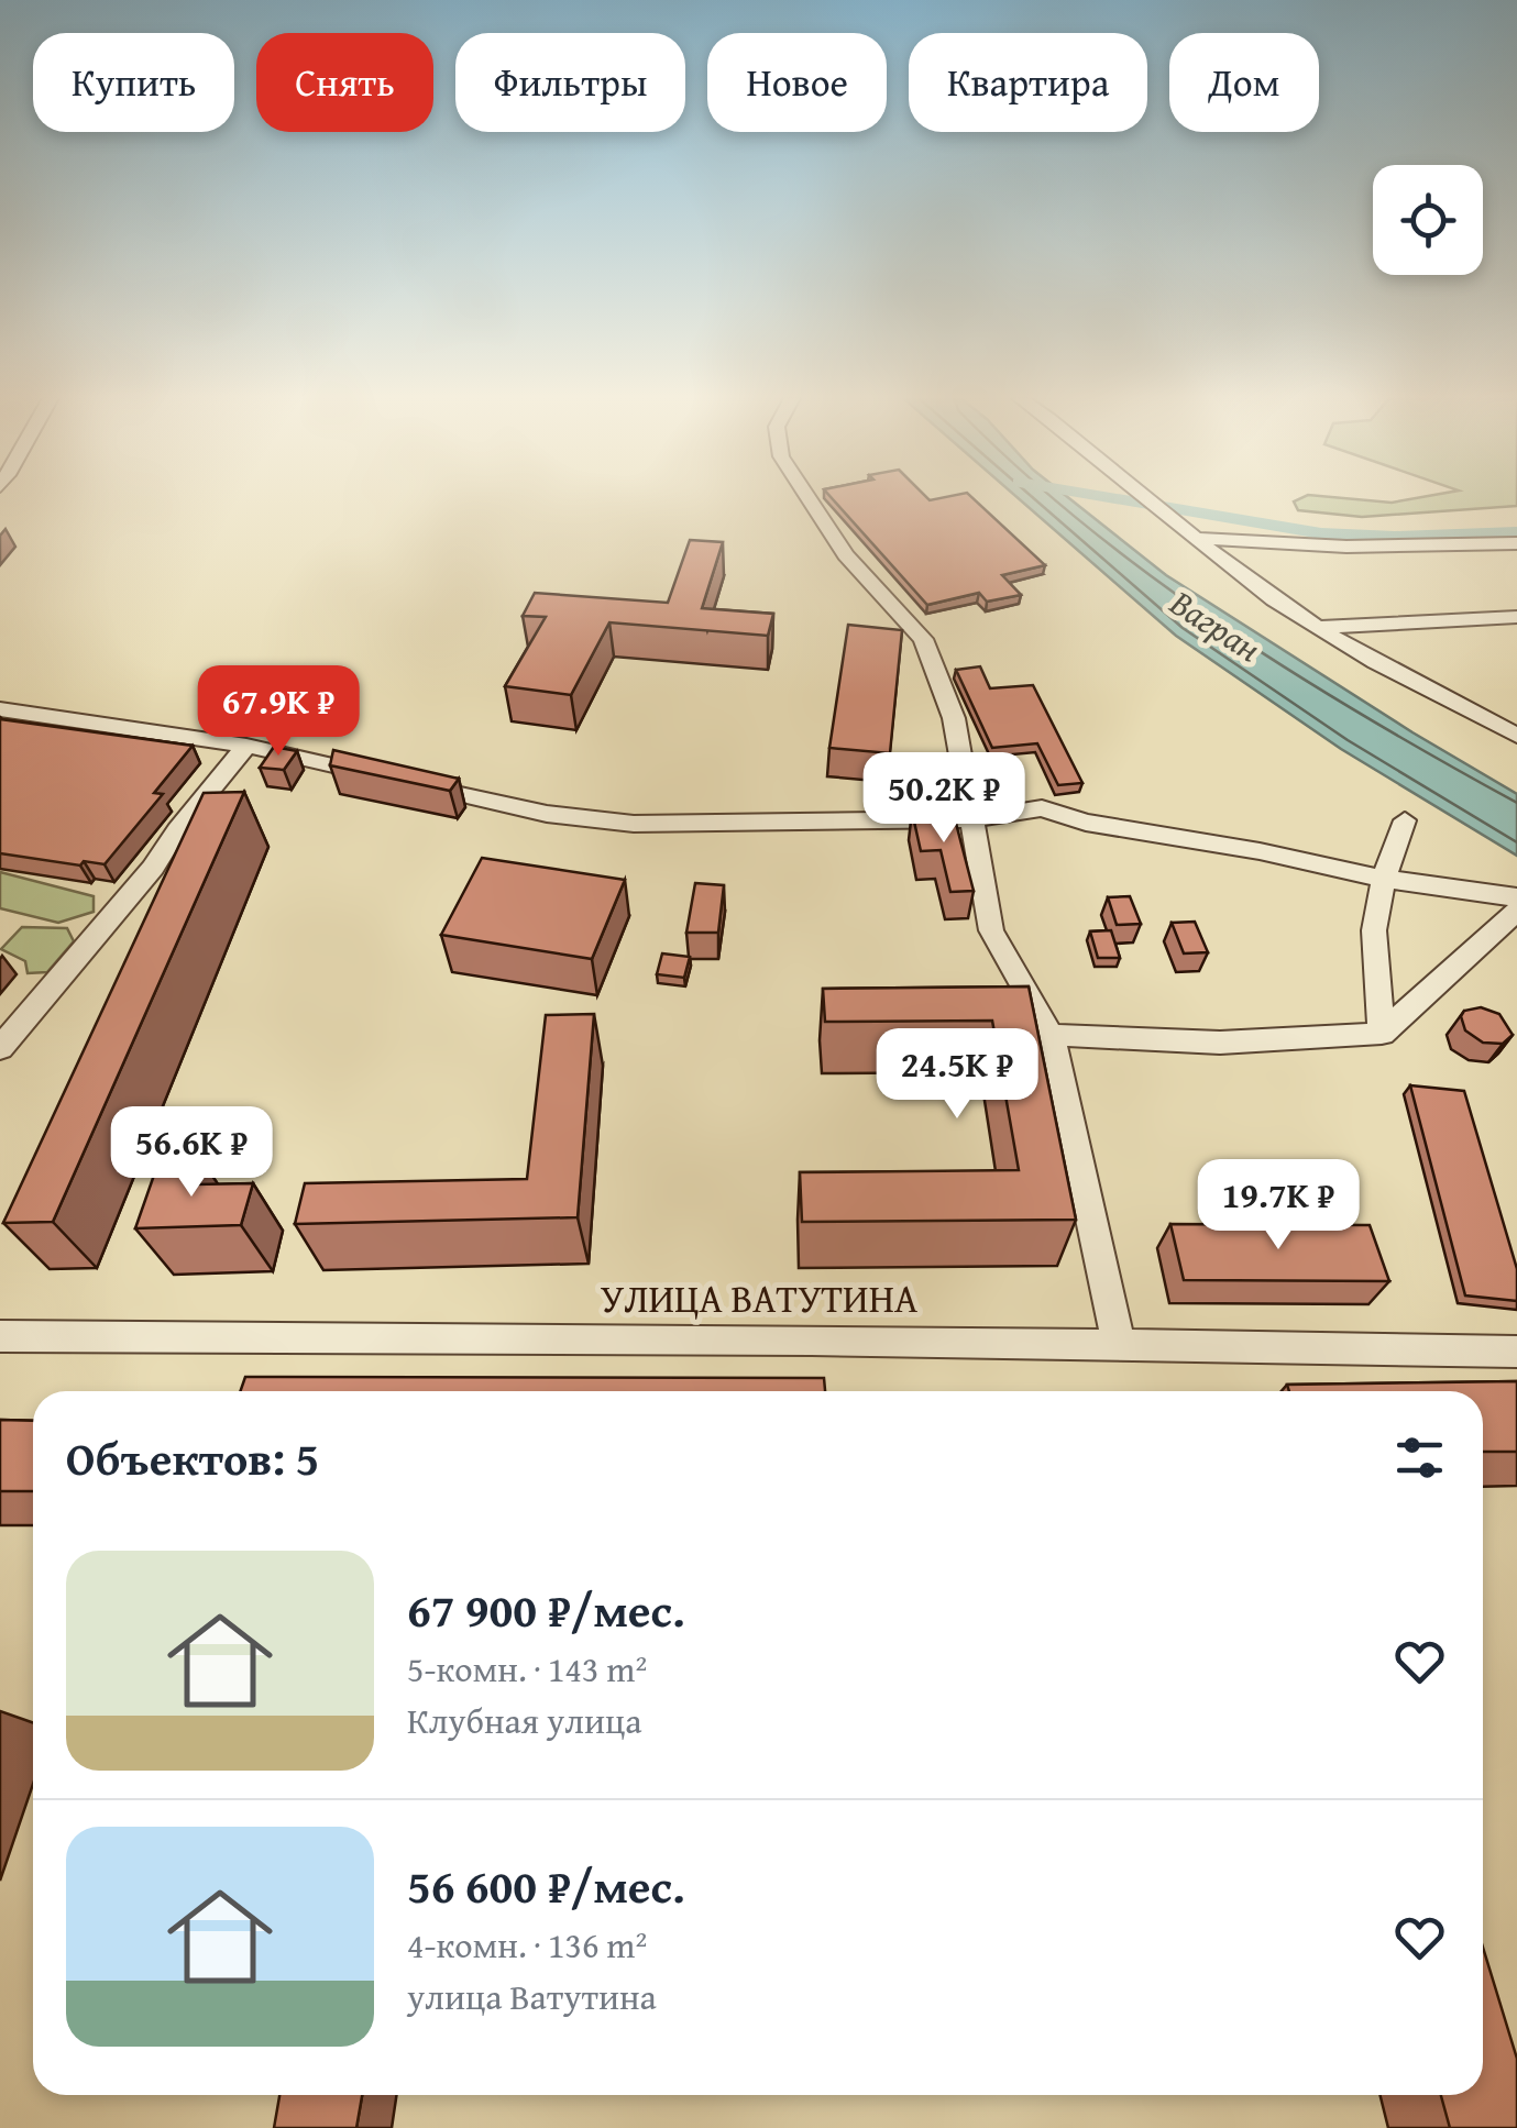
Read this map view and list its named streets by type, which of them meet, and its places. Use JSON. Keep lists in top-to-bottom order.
{
  "streets": {
    "street": ["УЛИЦА ВАТУТИНА"]
  },
  "water": ["Вагран"],
  "page": {
    "chip": [
      "Купить",
      "Снять",
      "Фильтры",
      "Новое",
      "Квартира",
      "Дом"
    ],
    "price": [
      "67.9K ₽",
      "50.2K ₽",
      "24.5K ₽",
      "56.6K ₽",
      "19.7K ₽"
    ],
    "heading": "Объектов: 5",
    "list": [
      {
        "name": "67 900 ₽/мес.",
        "note": "5-комн. · 143 m² · Клубная улица"
      },
      {
        "name": "56 600 ₽/мес.",
        "note": "4-комн. · 136 m² · улица Ватутина"
      }
    ]
  }
}
